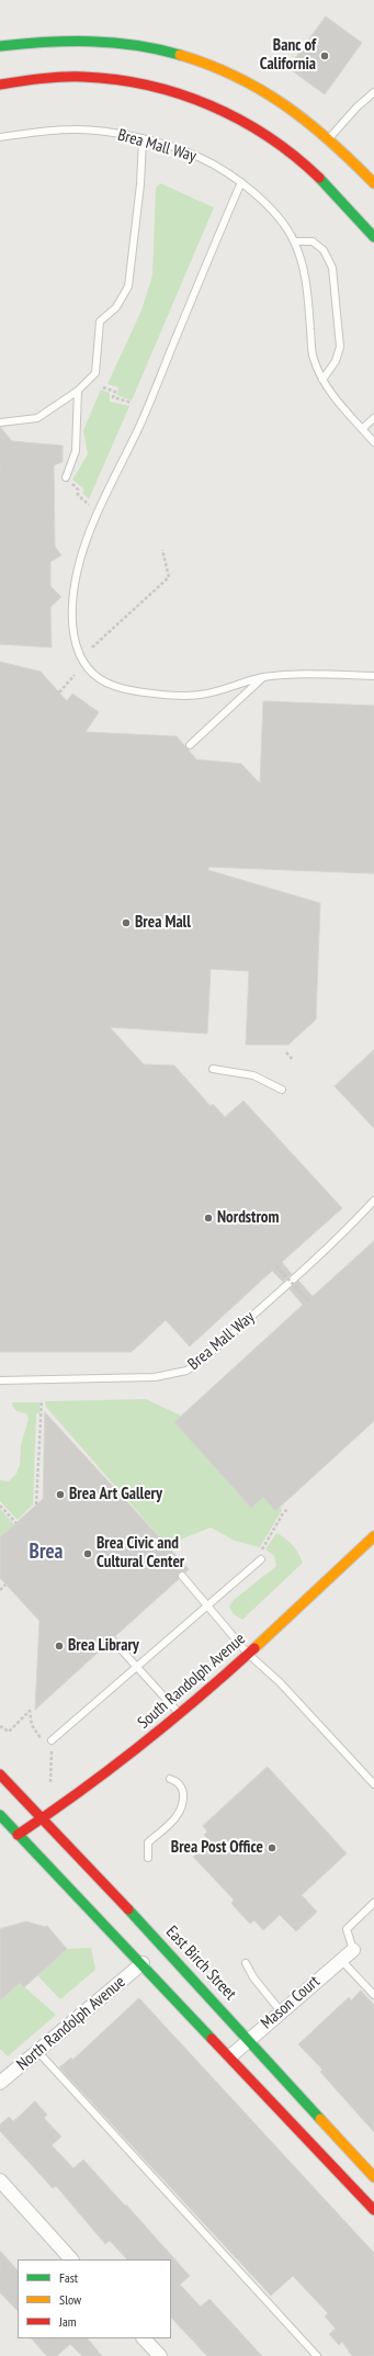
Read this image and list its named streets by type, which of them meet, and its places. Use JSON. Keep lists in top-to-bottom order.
{
  "streets": {
    "street": [
      "South Randolph Avenue",
      "East Birch Street",
      "Mason Court",
      "North Randolph Avenue"
    ],
    "lane": ["Brea Mall Way"]
  },
  "crossings": [
    ["South Randolph Avenue", "East Birch Street"],
    ["East Birch Street", "Mason Court"]
  ],
  "districts": ["Brea"],
  "places": [
    "Banc of California",
    "Brea Mall",
    "Nordstrom",
    "Brea Art Gallery",
    "Brea Civic and Cultural Center",
    "Brea Library",
    "Brea Post Office"
  ],
  "legend": ["Fast", "Slow", "Jam"]
}
